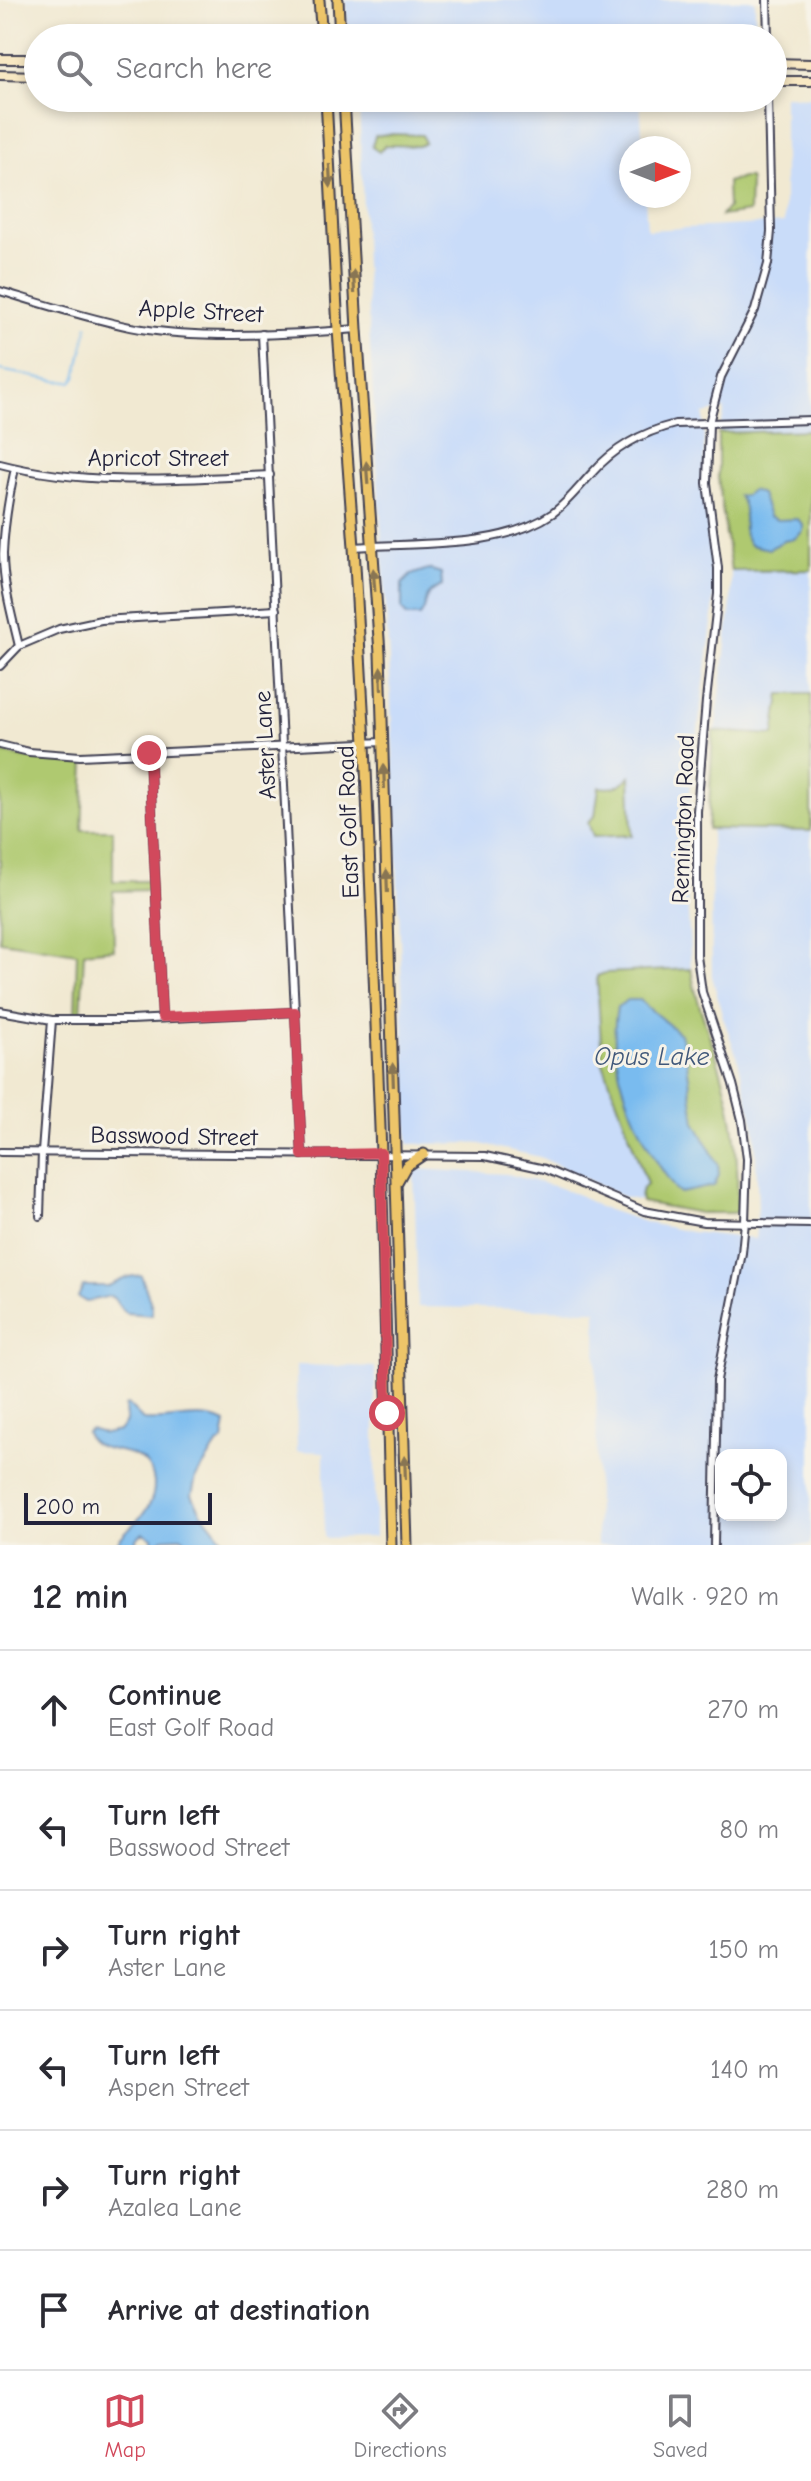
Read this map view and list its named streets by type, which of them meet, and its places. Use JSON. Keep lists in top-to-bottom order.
{
  "streets": {
    "main road": ["East Golf Road"],
    "street": [
      "Apple Street",
      "Apricot Street",
      "Aster Lane",
      "Remington Road",
      "Basswood Street"
    ]
  },
  "crossings": [
    ["Apple Street", "Aster Lane"],
    ["Apple Street", "East Golf Road"],
    ["Apricot Street", "Aster Lane"],
    ["Aster Lane", "Basswood Street"],
    ["Remington Road", "Basswood Street"],
    ["East Golf Road", "Basswood Street"]
  ],
  "water": ["Opus Lake"],
  "scale_bar": "200 m",
  "north": "right",
  "page": {
    "search": "Search here",
    "scale": "200 m",
    "heading": ["12 min", "Walk · 920 m"],
    "list": [
      ["Continue", "East Golf Road", "270 m"],
      ["Turn left", "Basswood Street", "80 m"],
      ["Turn right", "Aster Lane", "150 m"],
      ["Turn left", "Aspen Street", "140 m"],
      ["Turn right", "Azalea Lane", "280 m"],
      "Arrive at destination"
    ],
    "nav": ["Map", "Directions", "Saved"]
  }
}
